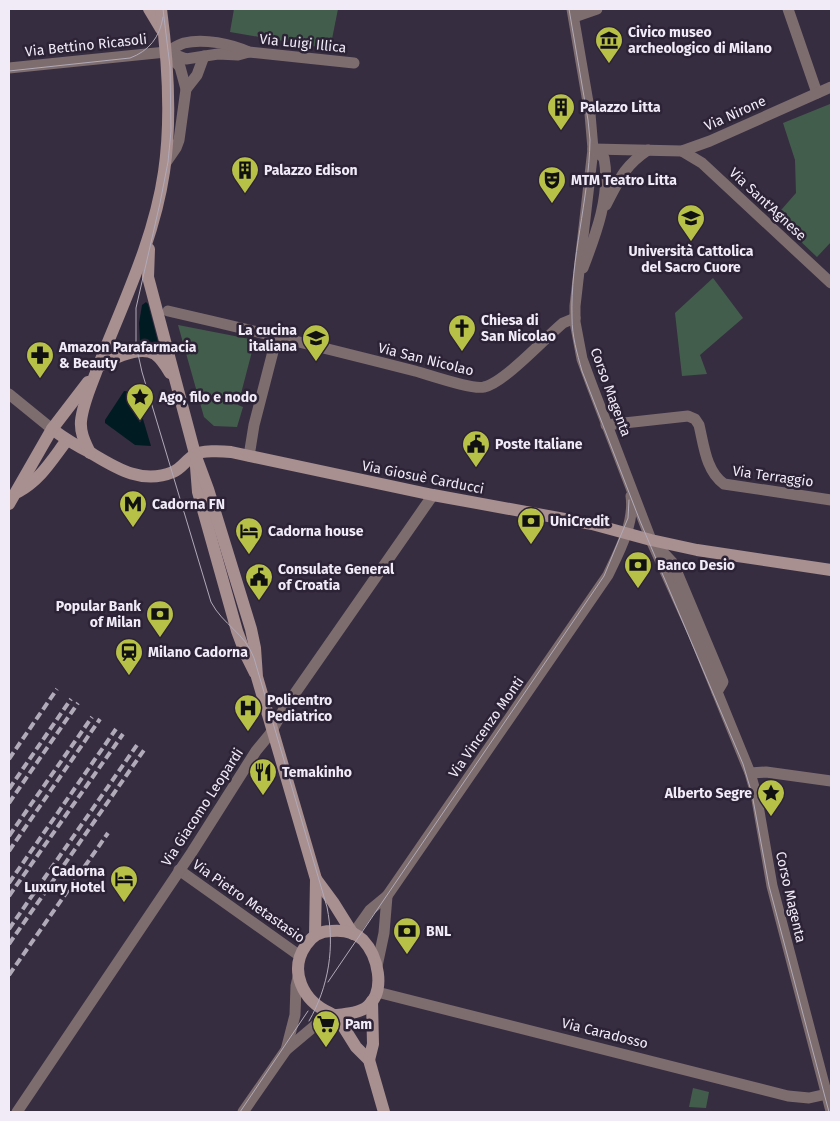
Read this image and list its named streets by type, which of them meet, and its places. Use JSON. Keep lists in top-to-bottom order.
{
  "streets": {
    "street": [
      "Via Luigi Illica",
      "Via Bettino Ricasoli",
      "Via Nirone",
      "Via Sant'Agnese",
      "Via San Nicolao",
      "Corso Magenta",
      "Via Terraggio",
      "Via Giosuè Carducci",
      "Via Vincenzo Monti",
      "Via Giacomo Leopardi",
      "Via Pietro Metastasio",
      "Via Caradosso"
    ]
  },
  "crossings": [
    ["Via Luigi Illica", "Via Bettino Ricasoli"],
    ["Via Nirone", "Via Sant'Agnese"],
    ["Via Nirone", "Corso Magenta"],
    ["Via San Nicolao", "Corso Magenta"],
    ["Corso Magenta", "Via Terraggio"],
    ["Corso Magenta", "Via Giosuè Carducci"],
    ["Corso Magenta", "Via Vincenzo Monti"],
    ["Corso Magenta", "Via Caradosso"],
    ["Via Giosuè Carducci", "Via Vincenzo Monti"],
    ["Via Giosuè Carducci", "Via Giacomo Leopardi"],
    ["Via Vincenzo Monti", "Via Pietro Metastasio"],
    ["Via Vincenzo Monti", "Via Caradosso"],
    ["Via Giacomo Leopardi", "Via Pietro Metastasio"],
    ["Via Pietro Metastasio", "Via Caradosso"]
  ],
  "places": {
    "museum": ["Civico museo archeologico di Milano"],
    "building": ["Palazzo Litta", "Palazzo Edison"],
    "theatre": ["MTM Teatro Litta"],
    "school or university": ["Università Cattolica del Sacro Cuore", "La cucina italiana"],
    "church": ["Chiesa di San Nicolao"],
    "pharmacy": ["Amazon Parafarmacia & Beauty"],
    "place": ["Ago, filo e nodo", "Alberto Segre"],
    "public building": ["Poste Italiane", "Consulate General of Croatia"],
    "metro station": ["Cadorna FN"],
    "bank": [
      "UniCredit",
      "Banco Desio",
      "Popular Bank of Milan",
      "BNL"
    ],
    "hotel": ["Cadorna house", "Cadorna Luxury Hotel"],
    "station": ["Milano Cadorna"],
    "hospital": ["Policentro Pediatrico"],
    "restaurant": ["Temakinho"],
    "supermarket": ["Pam"]
  }
}
